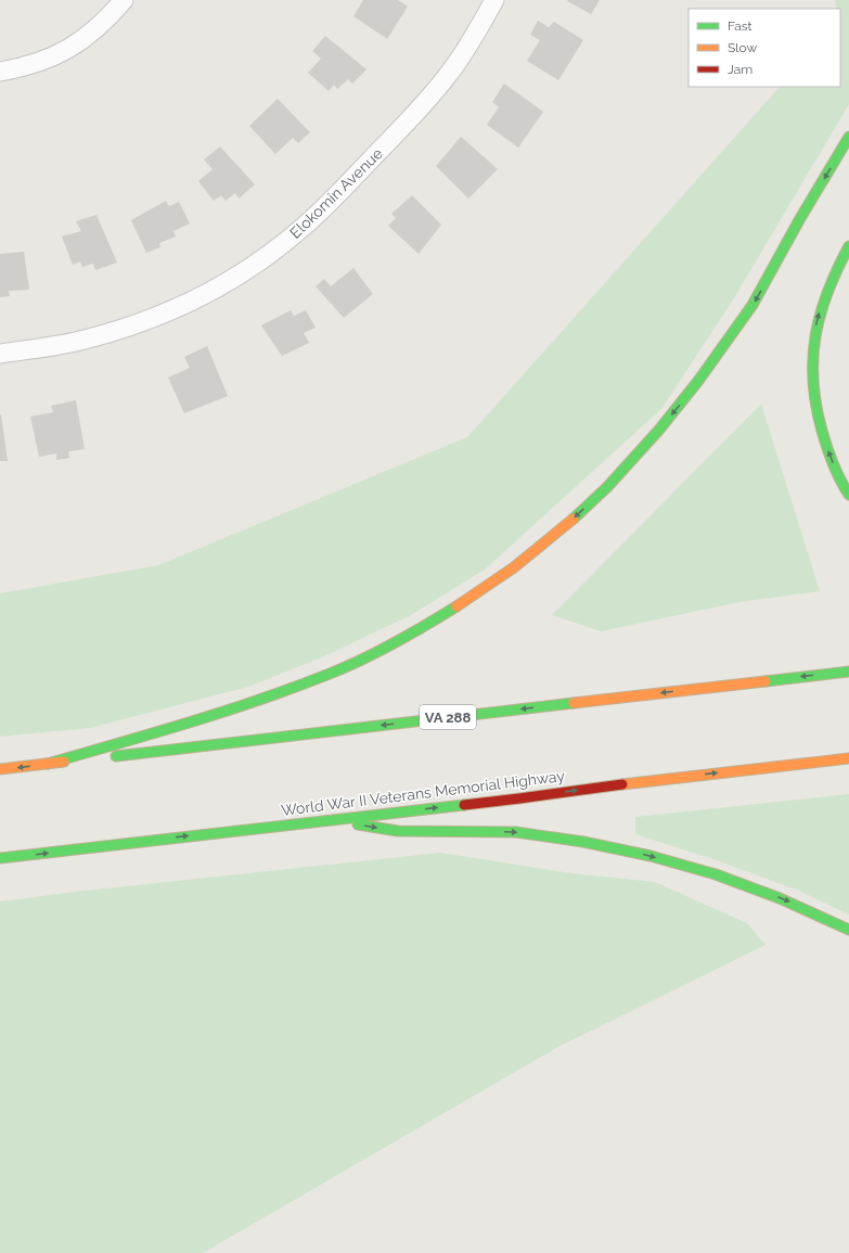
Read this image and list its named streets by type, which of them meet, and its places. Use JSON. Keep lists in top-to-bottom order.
{
  "streets": {
    "highway": ["VA 288", "World War II Veterans Memorial Highway"],
    "street": ["Elokomin Avenue"]
  },
  "legend": ["Fast", "Slow", "Jam"]
}
